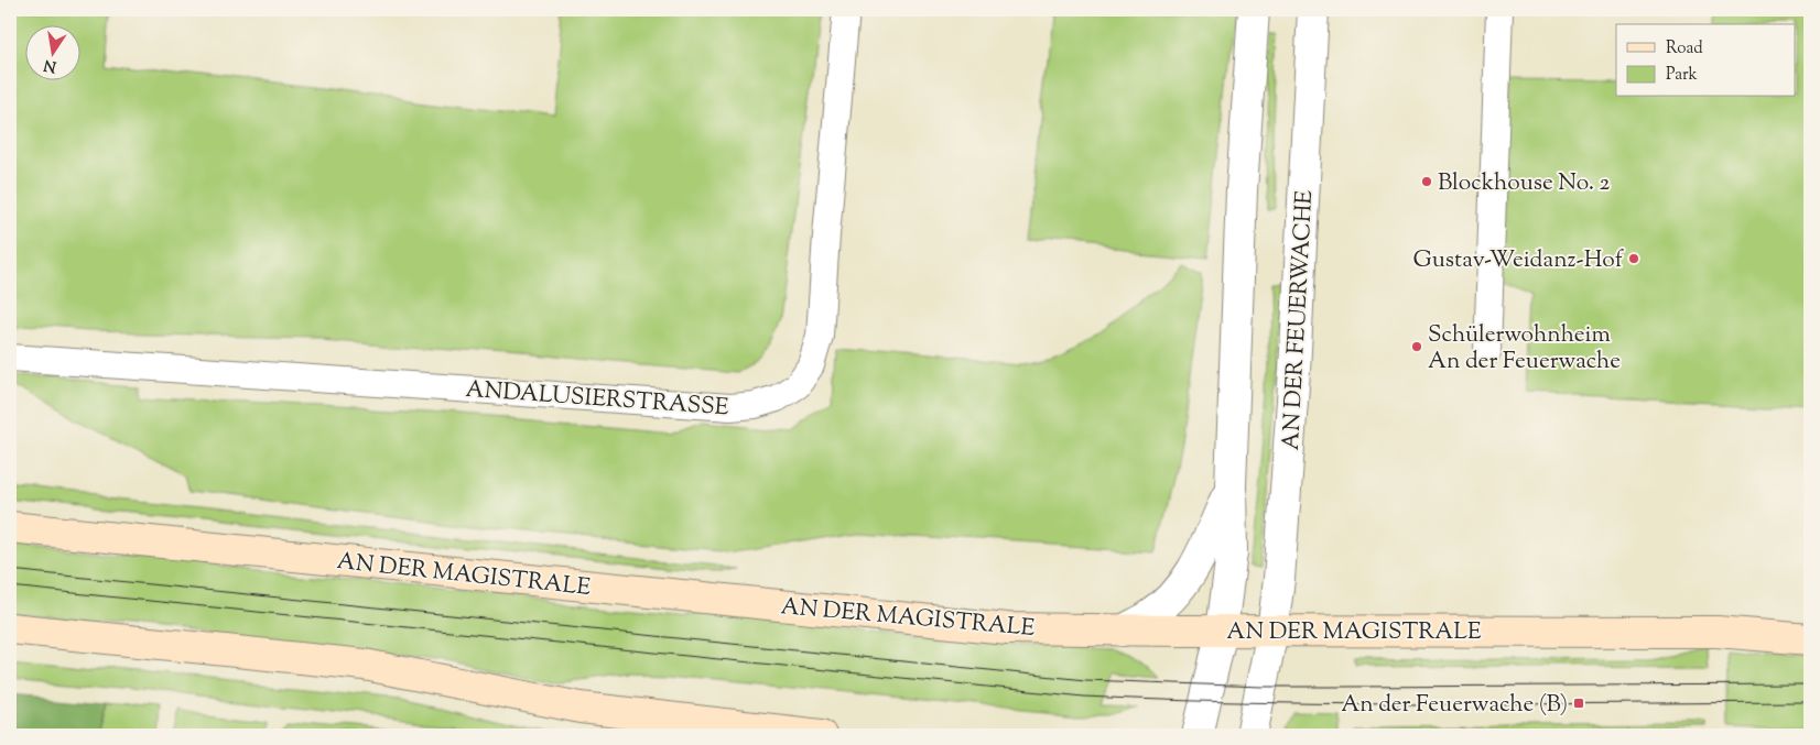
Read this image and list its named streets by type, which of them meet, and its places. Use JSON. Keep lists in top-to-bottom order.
{
  "streets": {
    "main road": ["AN DER MAGISTRALE"],
    "street": ["AN DER FEUERWACHE", "ANDALUSIERSTRASSE"]
  },
  "crossings": [
    ["AN DER FEUERWACHE", "AN DER MAGISTRALE"]
  ],
  "places": {
    "other": ["Blockhouse No. 2", "Gustav-Weidanz-Hof", "Schülerwohnheim An der Feuerwache"],
    "transit": ["An der Feuerwache (B)"]
  },
  "legend": ["Road", "Park"],
  "north": "bottom"
}
